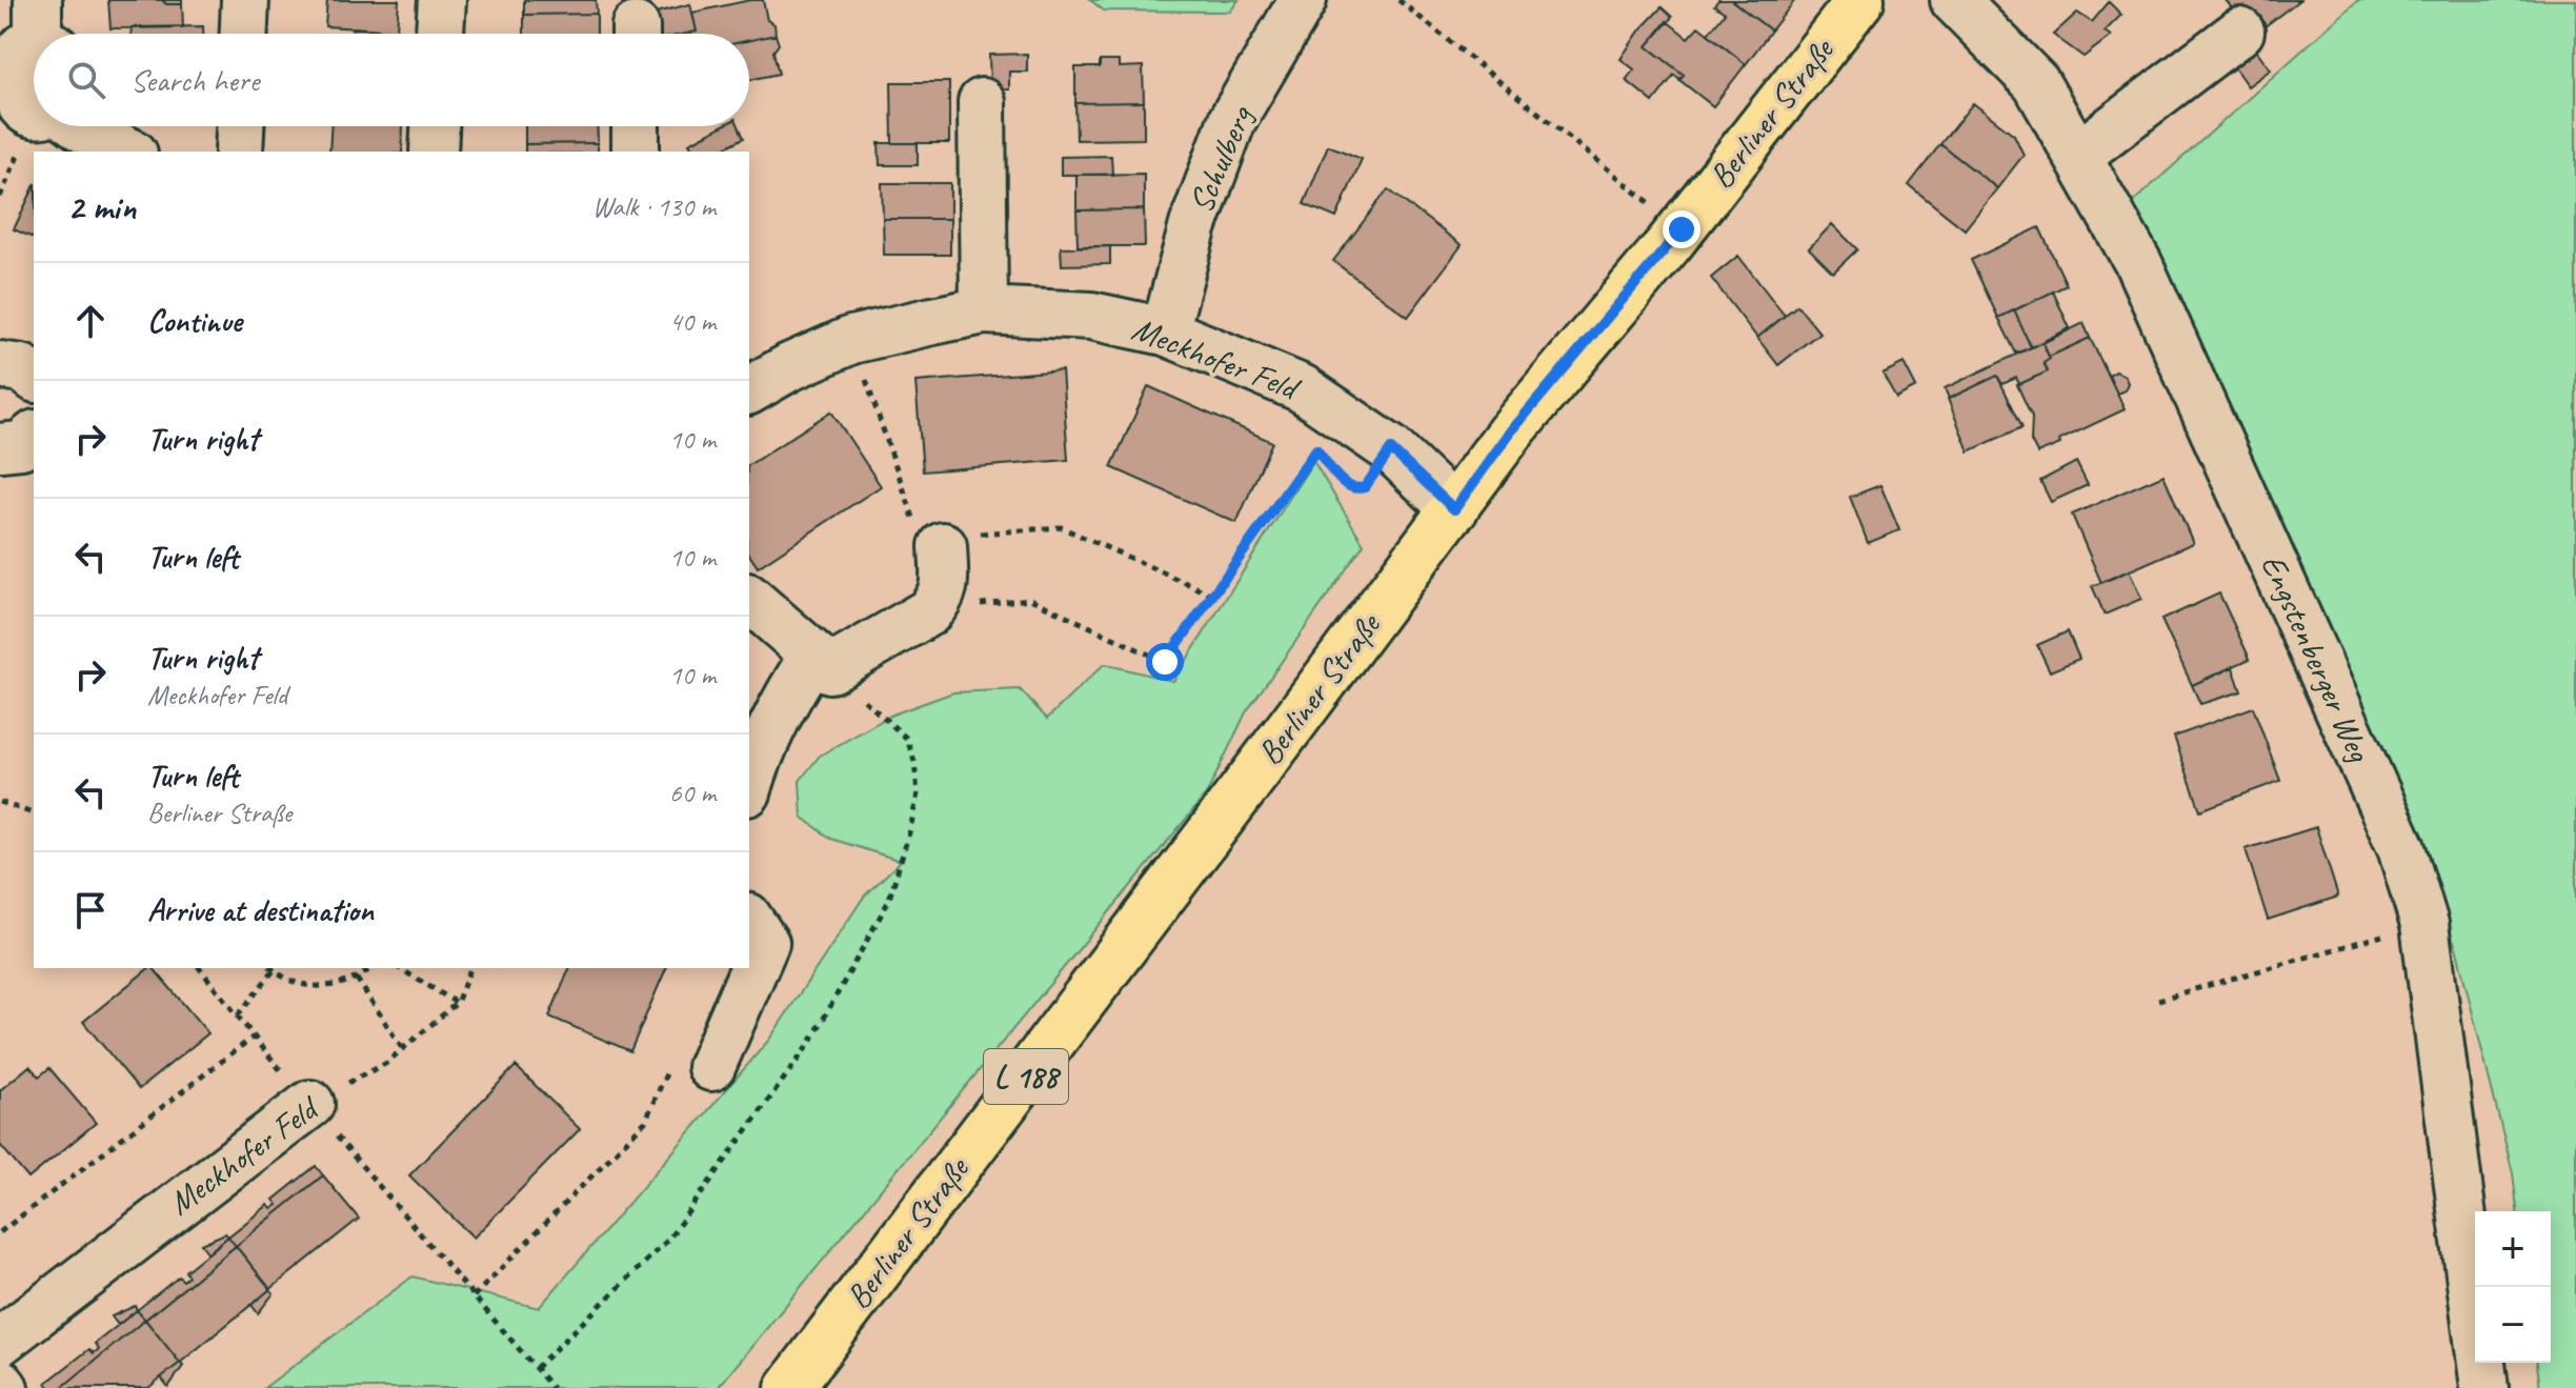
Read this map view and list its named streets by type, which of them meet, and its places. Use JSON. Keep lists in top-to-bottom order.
{
  "streets": {
    "main road": ["Berliner Straße", "L 188"],
    "street": ["Schulberg", "Meckhofer Feld", "Engstenberger Weg"]
  },
  "crossings": [
    ["Berliner Straße", "Meckhofer Feld"],
    ["Schulberg", "Meckhofer Feld"]
  ],
  "page": {
    "search": "Search here",
    "heading": ["2 min", "Walk · 130 m"],
    "list": [
      ["Continue", "40 m"],
      ["Turn right", "10 m"],
      ["Turn left", "10 m"],
      ["Turn right", "Meckhofer Feld", "10 m"],
      ["Turn left", "Berliner Straße", "60 m"],
      "Arrive at destination"
    ],
    "map_buttons": ["+", "−"]
  }
}
